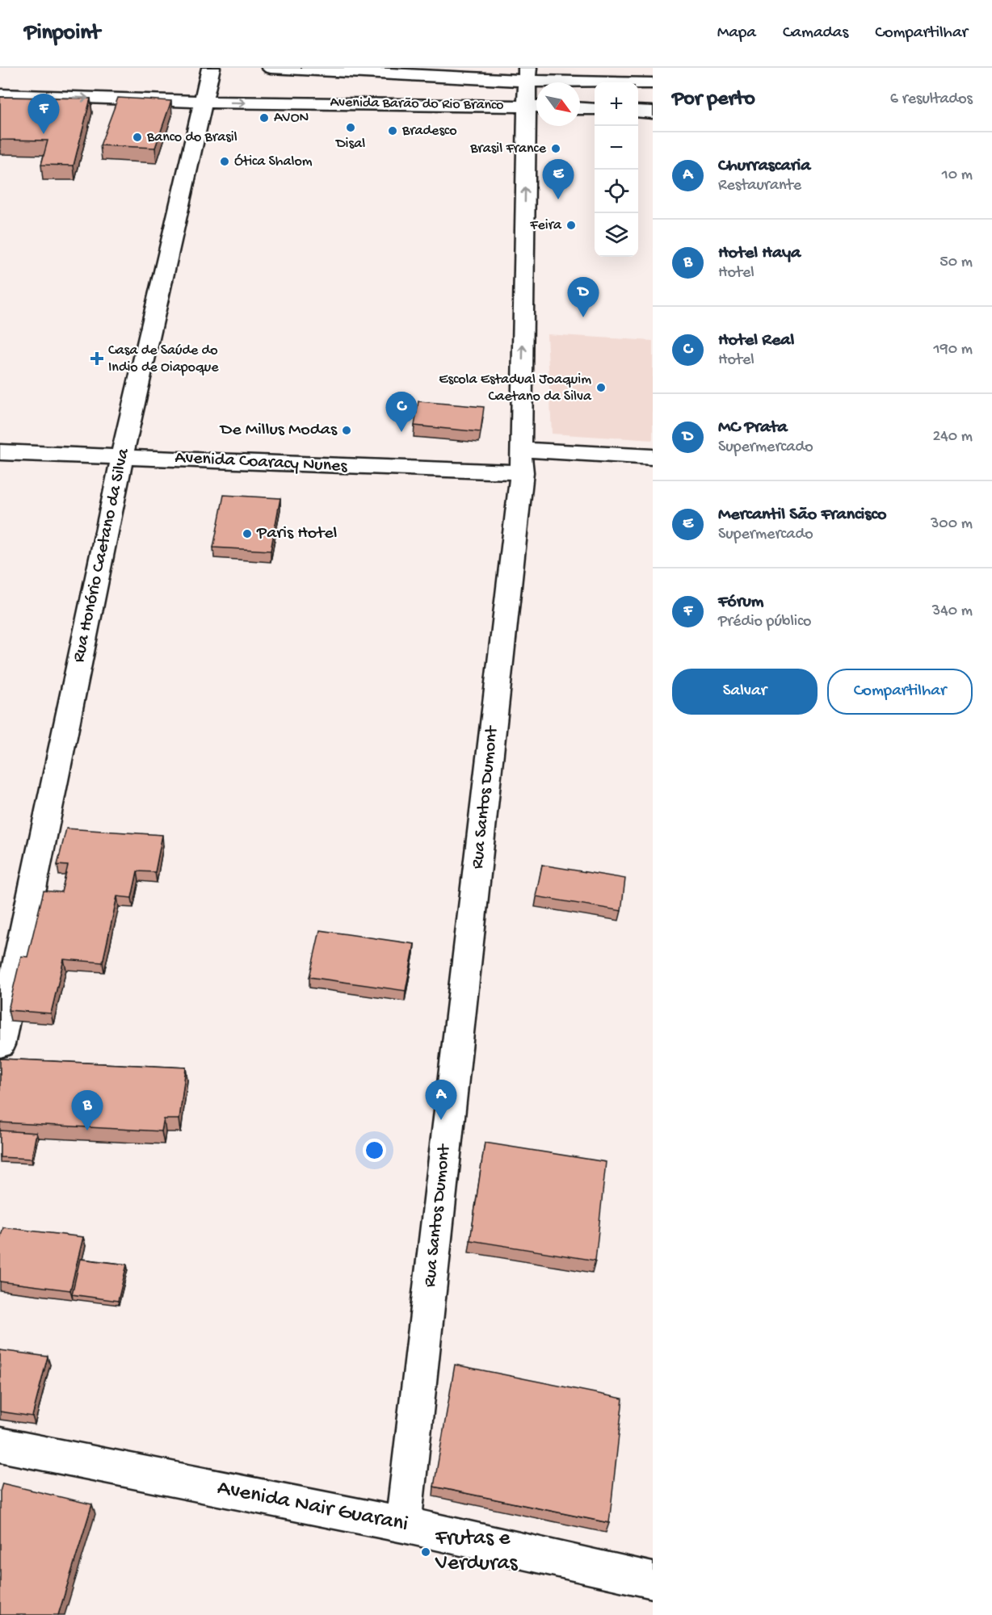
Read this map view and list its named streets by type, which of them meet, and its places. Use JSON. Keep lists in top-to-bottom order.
{
  "streets": {
    "street": [
      "Avenida Barão do Rio Branco",
      "Avenida Coaracy Nunes",
      "Rua Honório Caetano da Silva",
      "Rua Santos Dumont",
      "Avenida Nair Guarani"
    ]
  },
  "crossings": [
    ["Avenida Barão do Rio Branco", "Rua Honório Caetano da Silva"],
    ["Avenida Barão do Rio Branco", "Rua Santos Dumont"],
    ["Avenida Coaracy Nunes", "Rua Honório Caetano da Silva"],
    ["Avenida Coaracy Nunes", "Rua Santos Dumont"],
    ["Rua Santos Dumont", "Avenida Nair Guarani"]
  ],
  "places": {
    "other": [
      "AVON",
      "Disal",
      "Bradesco",
      "Banco do Brasil",
      "Brasil France",
      "Ótica Shalom",
      "Feira",
      "Escola Estadual Joaquim Caetano da Silva",
      "De Millus Modas",
      "Paris Hotel",
      "Frutas e Verduras"
    ],
    "health": ["Casa de Saúde do Indio de Oiapoque"]
  },
  "north": "bottom right",
  "page": {
    "header": "Pinpoint",
    "nav": ["Mapa", "Camadas", "Compartilhar"],
    "heading": ["Por perto", "6 resultados"],
    "map_buttons": ["+", "−"],
    "pins": [
      "F",
      "E",
      "D",
      "C",
      "A",
      "B"
    ],
    "list": [
      {
        "mark": "A",
        "name": "Churrascaria",
        "note": "Restaurante",
        "value": "10 m"
      },
      {
        "mark": "B",
        "name": "Hotel Haya",
        "note": "Hotel",
        "value": "50 m"
      },
      {
        "mark": "C",
        "name": "Hotel Real",
        "note": "Hotel",
        "value": "190 m"
      },
      {
        "mark": "D",
        "name": "MC Prata",
        "note": "Supermercado",
        "value": "240 m"
      },
      {
        "mark": "E",
        "name": "Mercantil São Francisco",
        "note": "Supermercado",
        "value": "300 m"
      },
      {
        "mark": "F",
        "name": "Fórum",
        "note": "Prédio público",
        "value": "340 m"
      }
    ],
    "buttons": ["Salvar", "Compartilhar"]
  }
}
